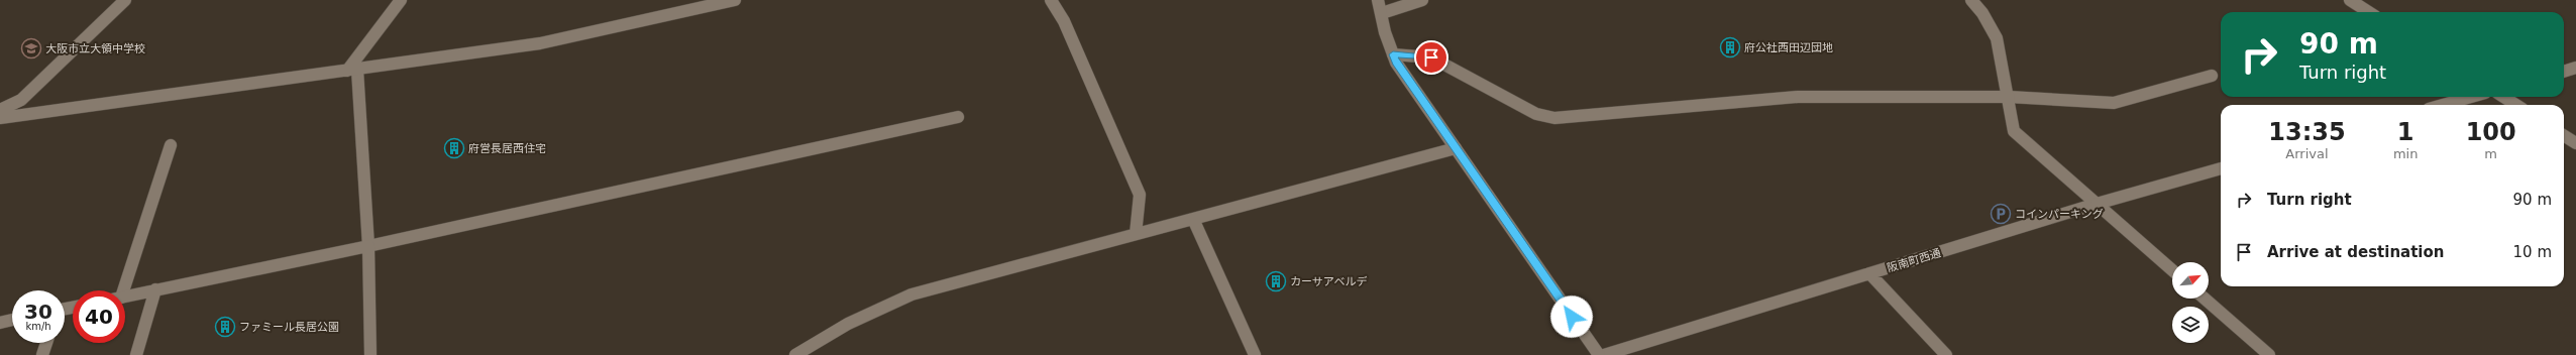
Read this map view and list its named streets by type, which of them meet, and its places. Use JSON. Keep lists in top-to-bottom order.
{
  "streets": {
    "street": ["阪南町西通"]
  },
  "places": {
    "building": [
      "府公社西田辺団地",
      "府営長居西住宅",
      "カーサアベルデ",
      "ファミール長居公園"
    ],
    "school or university": ["大阪市立大領中学校"],
    "parking": ["コインパーキング"]
  },
  "north": "top right",
  "page": {
    "turn": ["90 m", "Turn right"],
    "eta": [
      "13:35",
      "Arrival",
      "1",
      "min",
      "100",
      "m"
    ],
    "list": [
      {
        "name": "Turn right",
        "value": "90 m"
      },
      {
        "name": "Arrive at destination",
        "value": "10 m"
      }
    ],
    "speed": "30 km/h",
    "limit": "40"
  }
}
